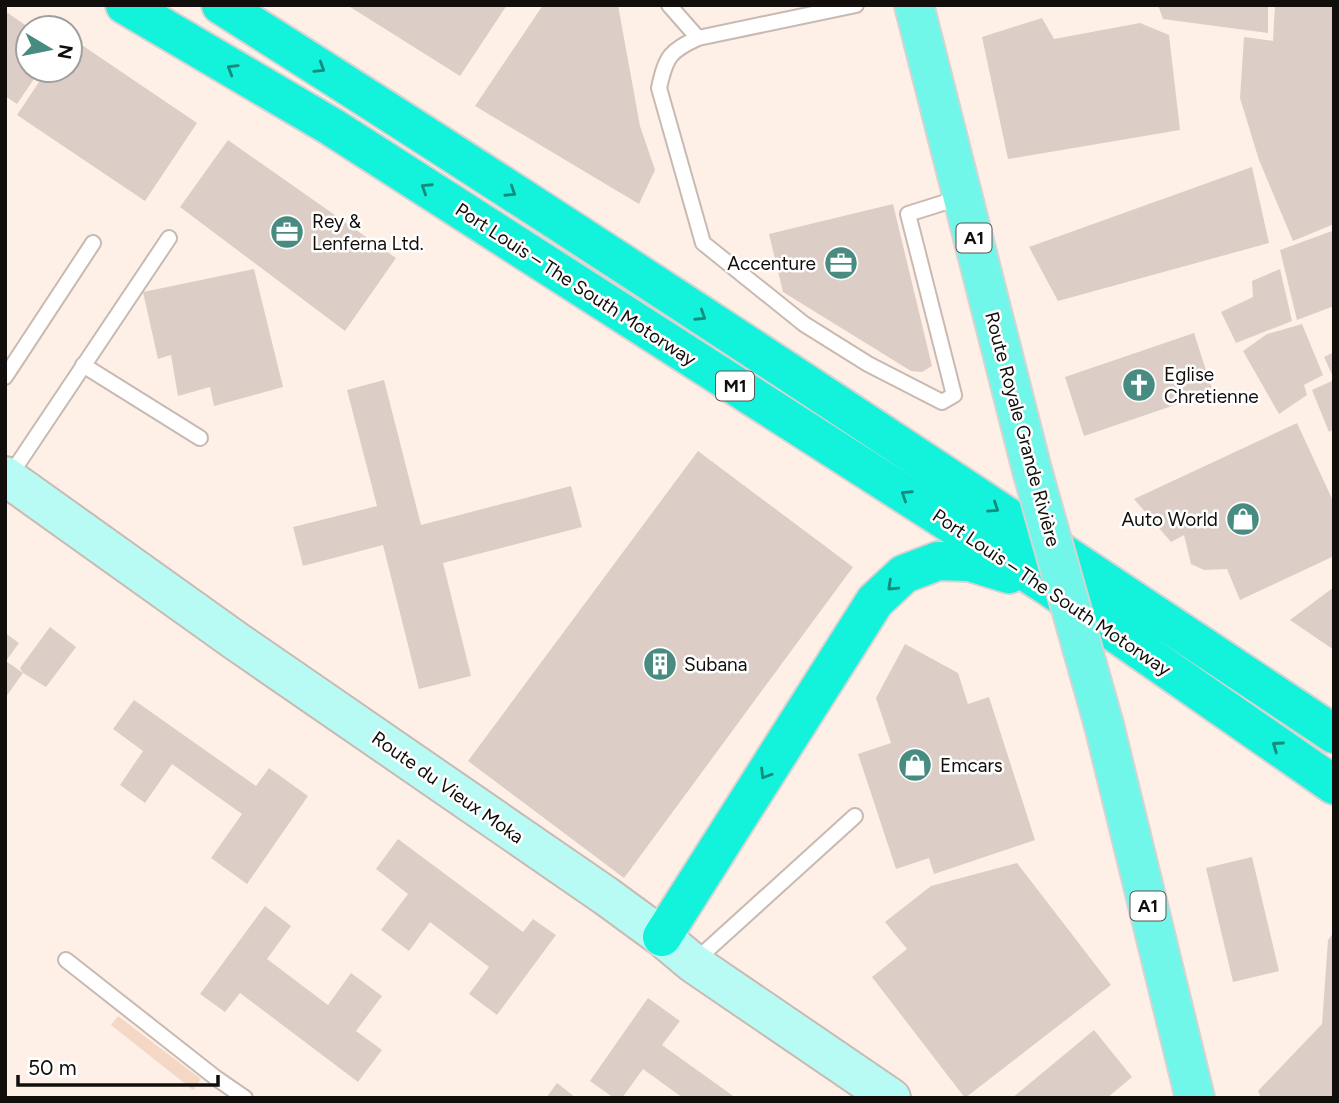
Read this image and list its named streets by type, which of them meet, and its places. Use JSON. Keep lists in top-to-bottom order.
{
  "streets": {
    "highway": ["Port Louis – The South Motorway", "M1"],
    "main road": ["A1", "Route Royale Grande Rivière", "Route du Vieux Moka"]
  },
  "places": {
    "office": ["Rey & Lenferna Ltd.", "Accenture"],
    "church": ["Eglise Chretienne"],
    "shop": ["Auto World", "Emcars"],
    "building": ["Subana"]
  },
  "scale_bar": "50 m",
  "north": "right"
}
